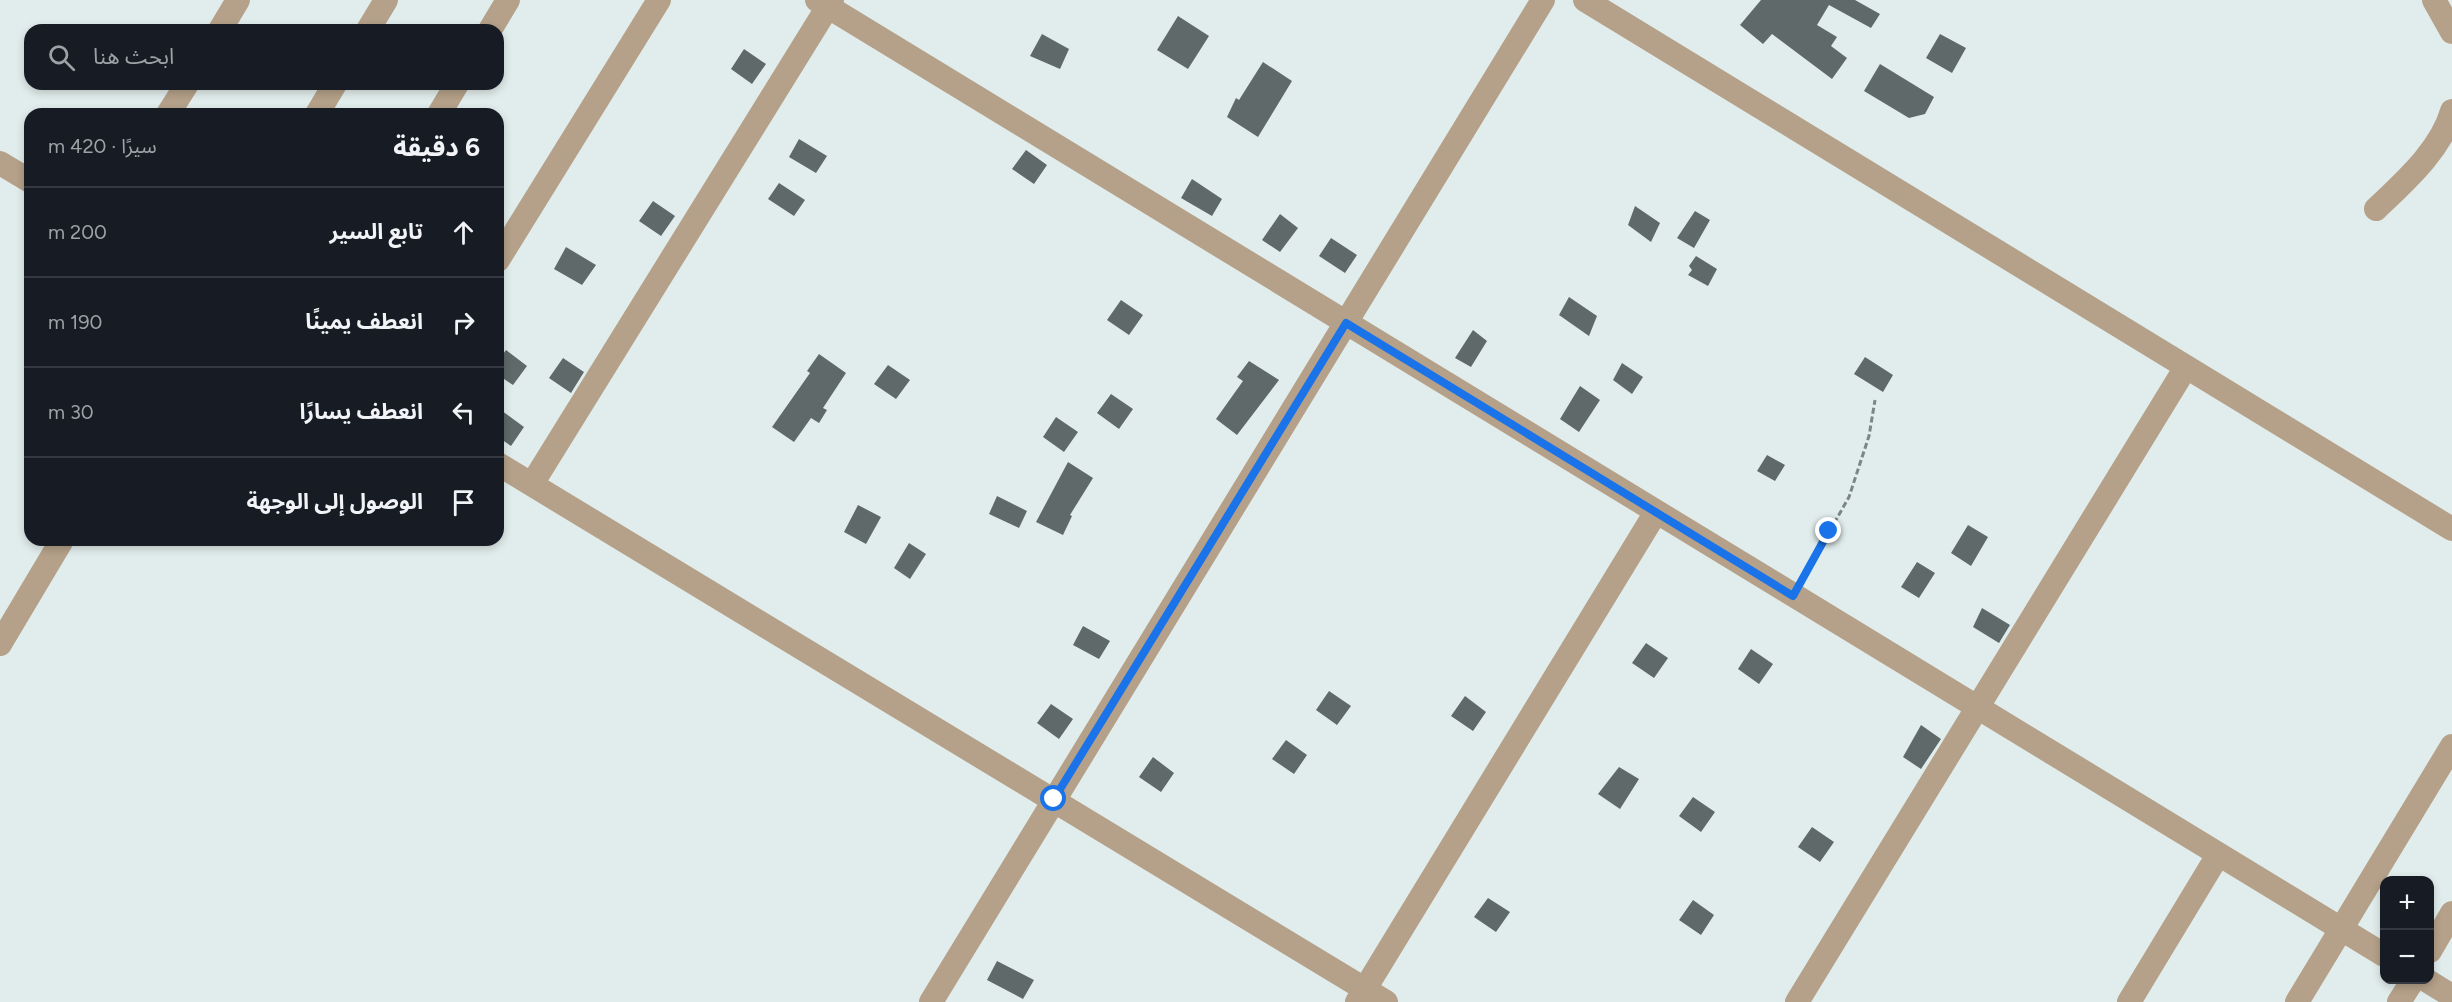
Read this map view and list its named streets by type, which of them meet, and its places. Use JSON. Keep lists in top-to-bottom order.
{
  "page": {
    "search": "ابحث هنا",
    "heading": ["6 دقيقة", "سيرًا · 420 m"],
    "list": [
      ["تابع السير", "200 m"],
      ["انعطف يمينًا", "190 m"],
      ["انعطف يسارًا", "30 m"],
      "الوصول إلى الوجهة"
    ],
    "map_buttons": ["+", "−"]
  }
}
